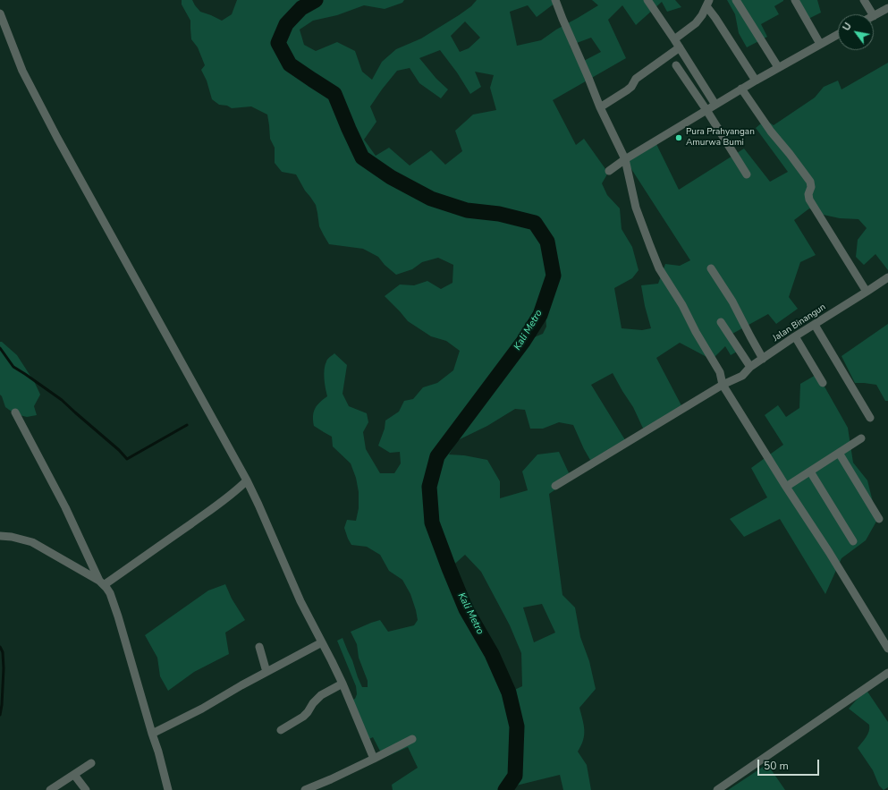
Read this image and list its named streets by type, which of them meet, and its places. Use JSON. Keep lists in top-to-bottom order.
{
  "streets": {
    "street": ["Jalan Binangun"]
  },
  "water": ["Kali Metro"],
  "places": ["Pura Prahyangan Amurwa Bumi"],
  "scale_bar": "50 m",
  "north": "top left"
}
